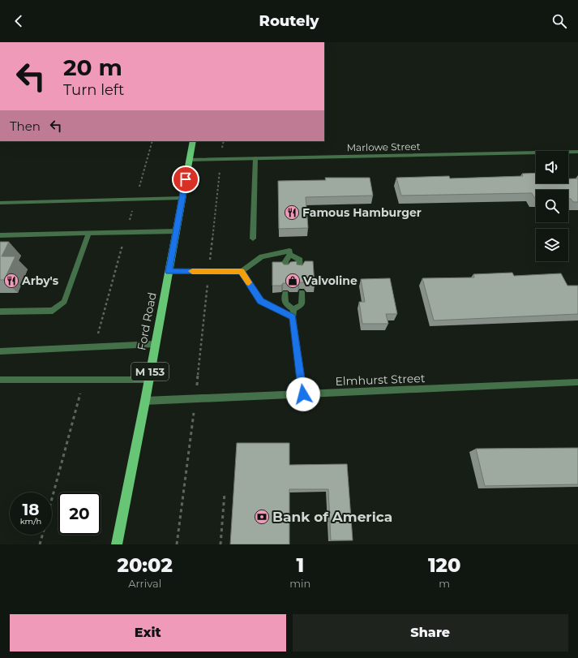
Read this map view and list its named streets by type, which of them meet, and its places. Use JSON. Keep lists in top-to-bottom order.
{
  "streets": {
    "main road": ["Ford Road", "M 153"],
    "street": ["Marlowe Street", "Elmhurst Street"]
  },
  "crossings": [
    ["Marlowe Street", "Ford Road"],
    ["Ford Road", "Elmhurst Street"]
  ],
  "places": {
    "restaurant": ["Famous Hamburger", "Arby's"],
    "shop": ["Valvoline"],
    "bank": ["Bank of America"]
  },
  "page": {
    "header": "Routely",
    "turn": ["20 m", "Turn left"],
    "then": "Then",
    "speed": "18 km/h",
    "limit": "20",
    "eta": [
      "20:02",
      "Arrival",
      "1",
      "min",
      "120",
      "m"
    ],
    "buttons": ["Exit", "Share"]
  }
}
